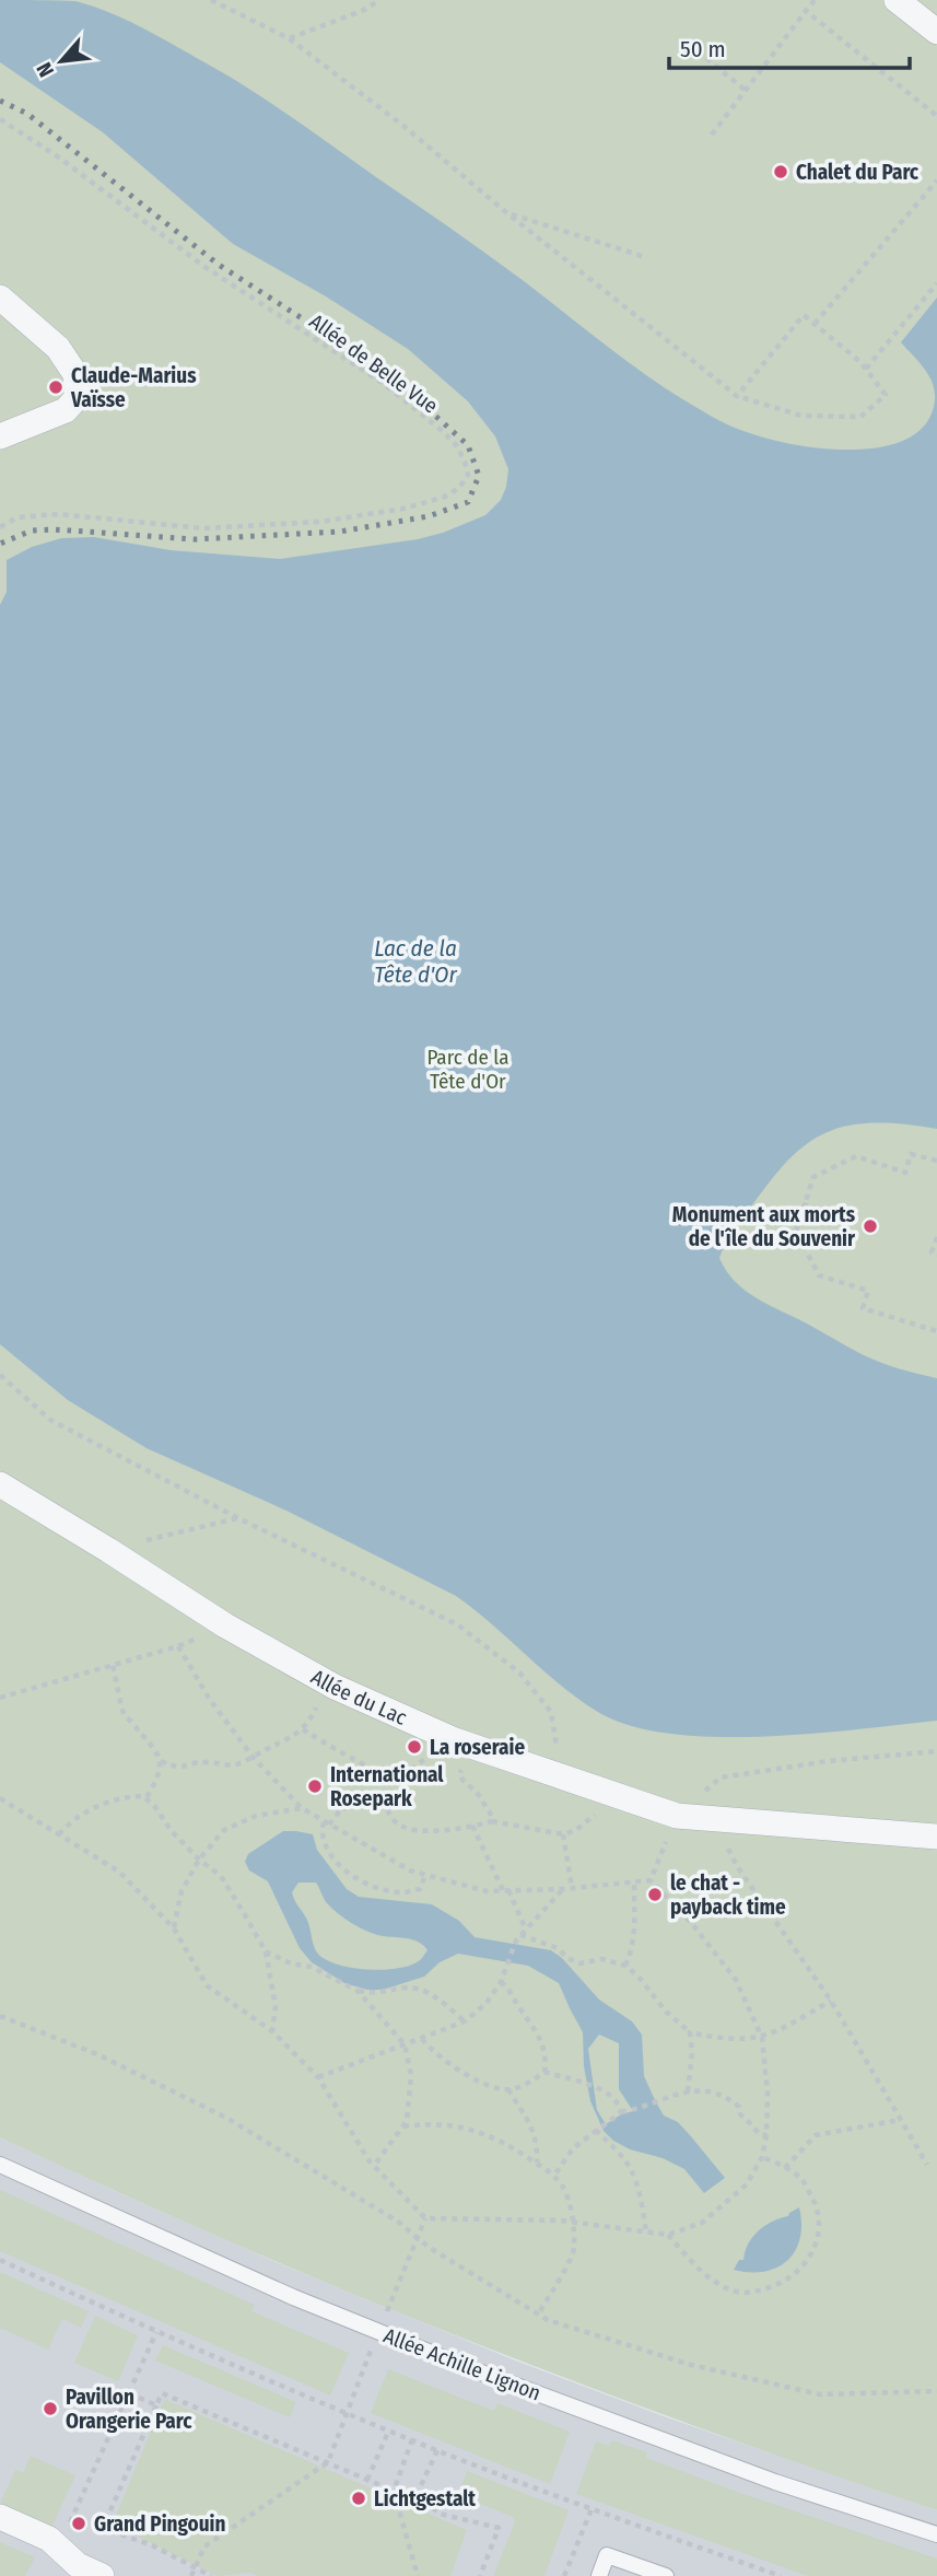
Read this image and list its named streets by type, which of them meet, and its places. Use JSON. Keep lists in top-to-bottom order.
{
  "streets": {
    "street": ["Allée du Lac"],
    "lane": ["Allée Achille Lignon"],
    "path": ["Allée de Belle Vue"]
  },
  "water": ["Lac de la Tête d'Or"],
  "parks": ["Parc de la Tête d'Or"],
  "places": [
    "Chalet du Parc",
    "Claude-Marius Vaïsse",
    "Monument aux morts de l'île du Souvenir",
    "La roseraie",
    "International Rosepark",
    "le chat - payback time",
    "Pavillon Orangerie Parc",
    "Lichtgestalt",
    "Grand Pingouin"
  ],
  "scale_bar": "50 m",
  "north": "bottom left"
}
